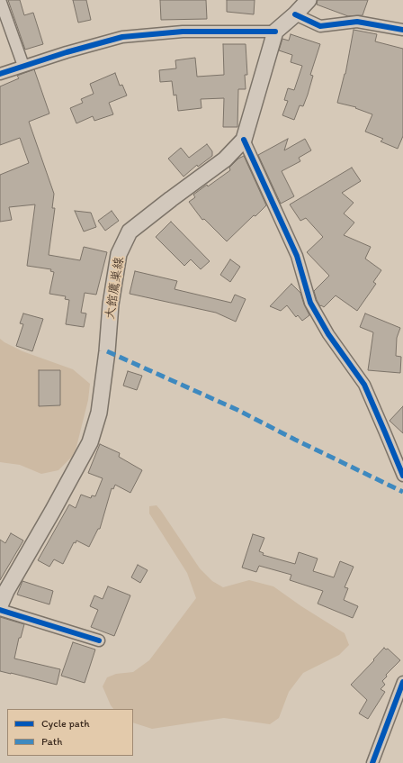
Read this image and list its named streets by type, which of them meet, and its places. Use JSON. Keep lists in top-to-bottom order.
{
  "streets": {
    "main road": ["大館鷹巣線"]
  },
  "legend": ["Cycle path", "Path"]
}
